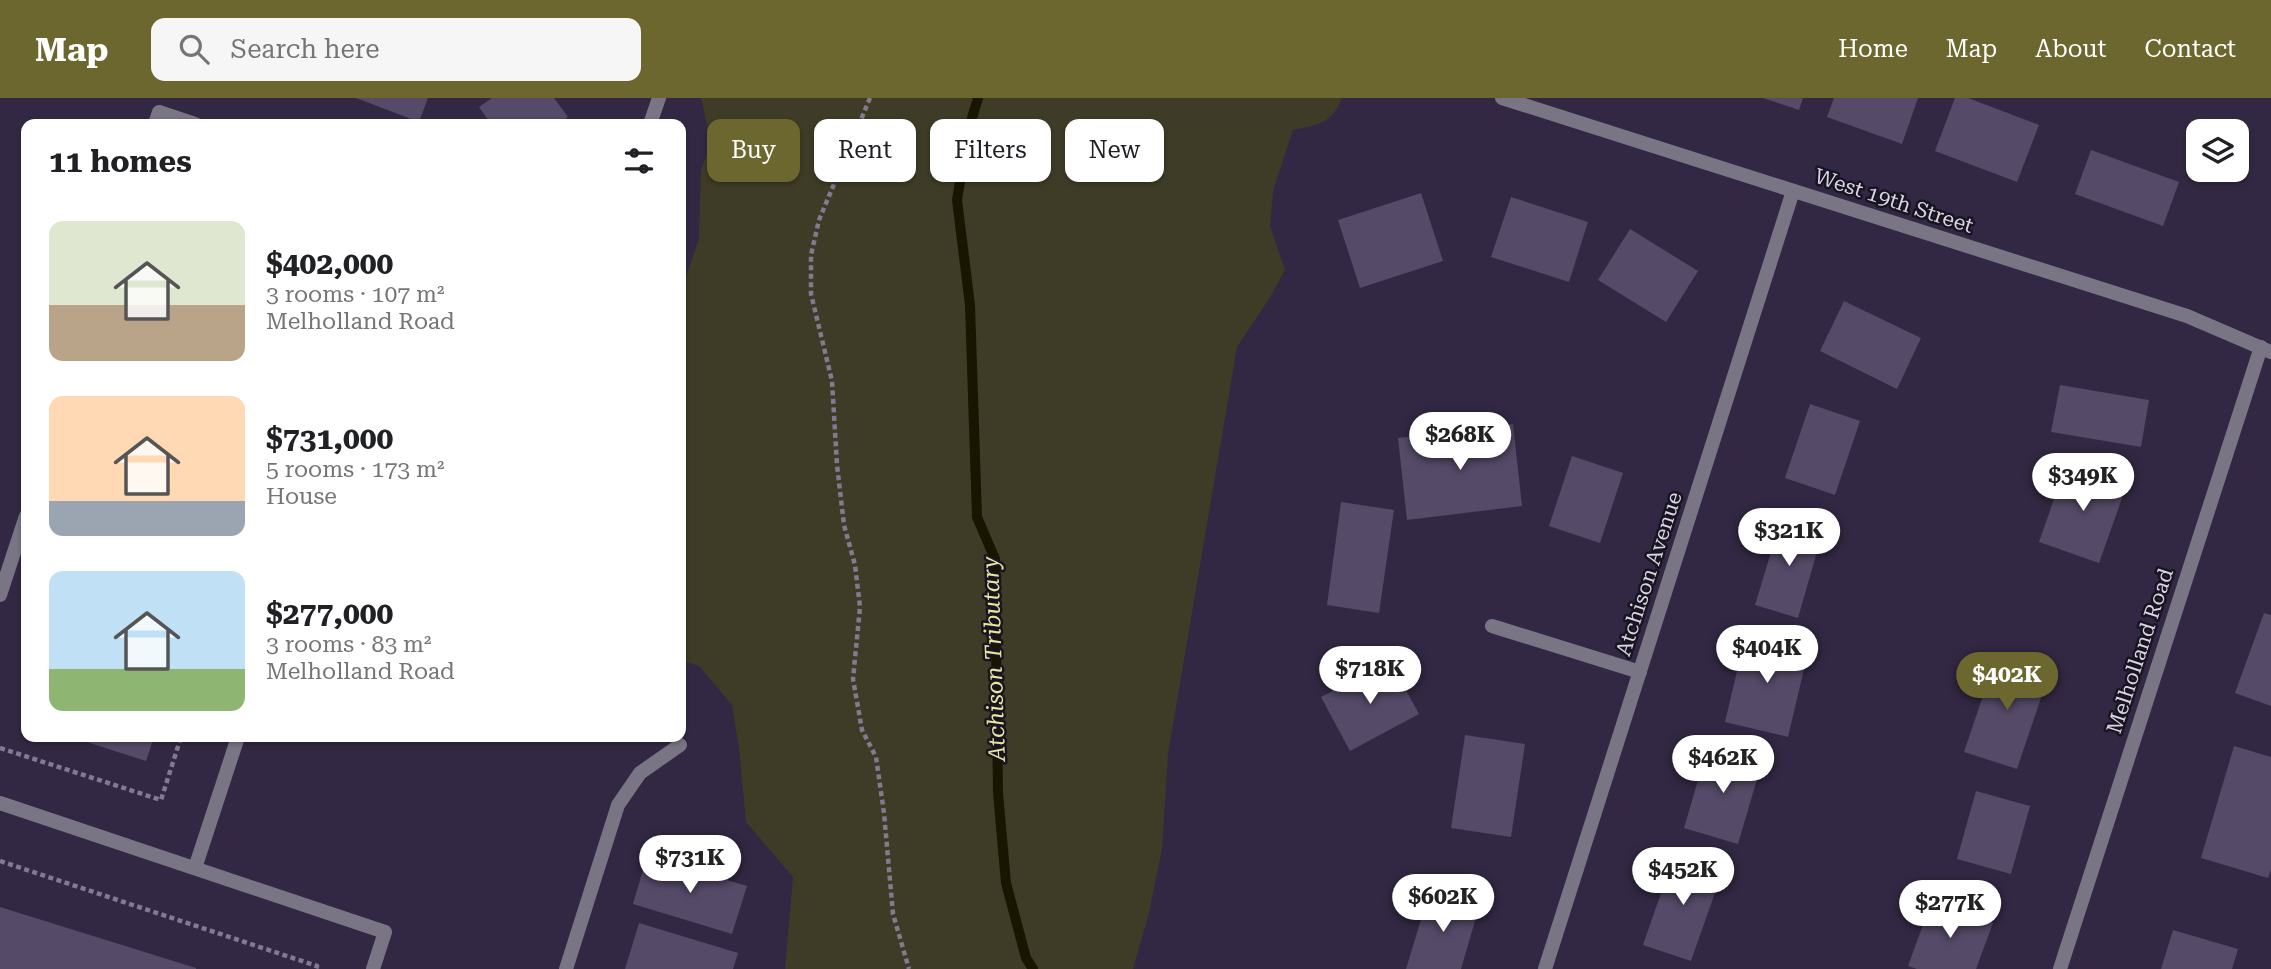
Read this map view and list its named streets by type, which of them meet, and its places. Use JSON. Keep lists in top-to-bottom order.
{
  "streets": {
    "street": ["West 19th Street", "Atchison Avenue", "Melholland Road"]
  },
  "crossings": [
    ["West 19th Street", "Atchison Avenue"],
    ["West 19th Street", "Melholland Road"]
  ],
  "water": ["Atchison Tributary"],
  "page": {
    "header": "Map",
    "search": "Search here",
    "nav": [
      "Home",
      "Map",
      "About",
      "Contact"
    ],
    "chip": [
      "Buy",
      "Rent",
      "Filters",
      "New"
    ],
    "heading": "11 homes",
    "list": [
      {
        "name": "$402,000",
        "note": "3 rooms · 107 m² · Melholland Road"
      },
      {
        "name": "$731,000",
        "note": "5 rooms · 173 m² · House"
      },
      {
        "name": "$277,000",
        "note": "3 rooms · 83 m² · Melholland Road"
      }
    ],
    "price": [
      "$268K",
      "$349K",
      "$321K",
      "$404K",
      "$718K",
      "$402K",
      "$462K",
      "$731K",
      "$452K",
      "$602K",
      "$277K"
    ]
  }
}
